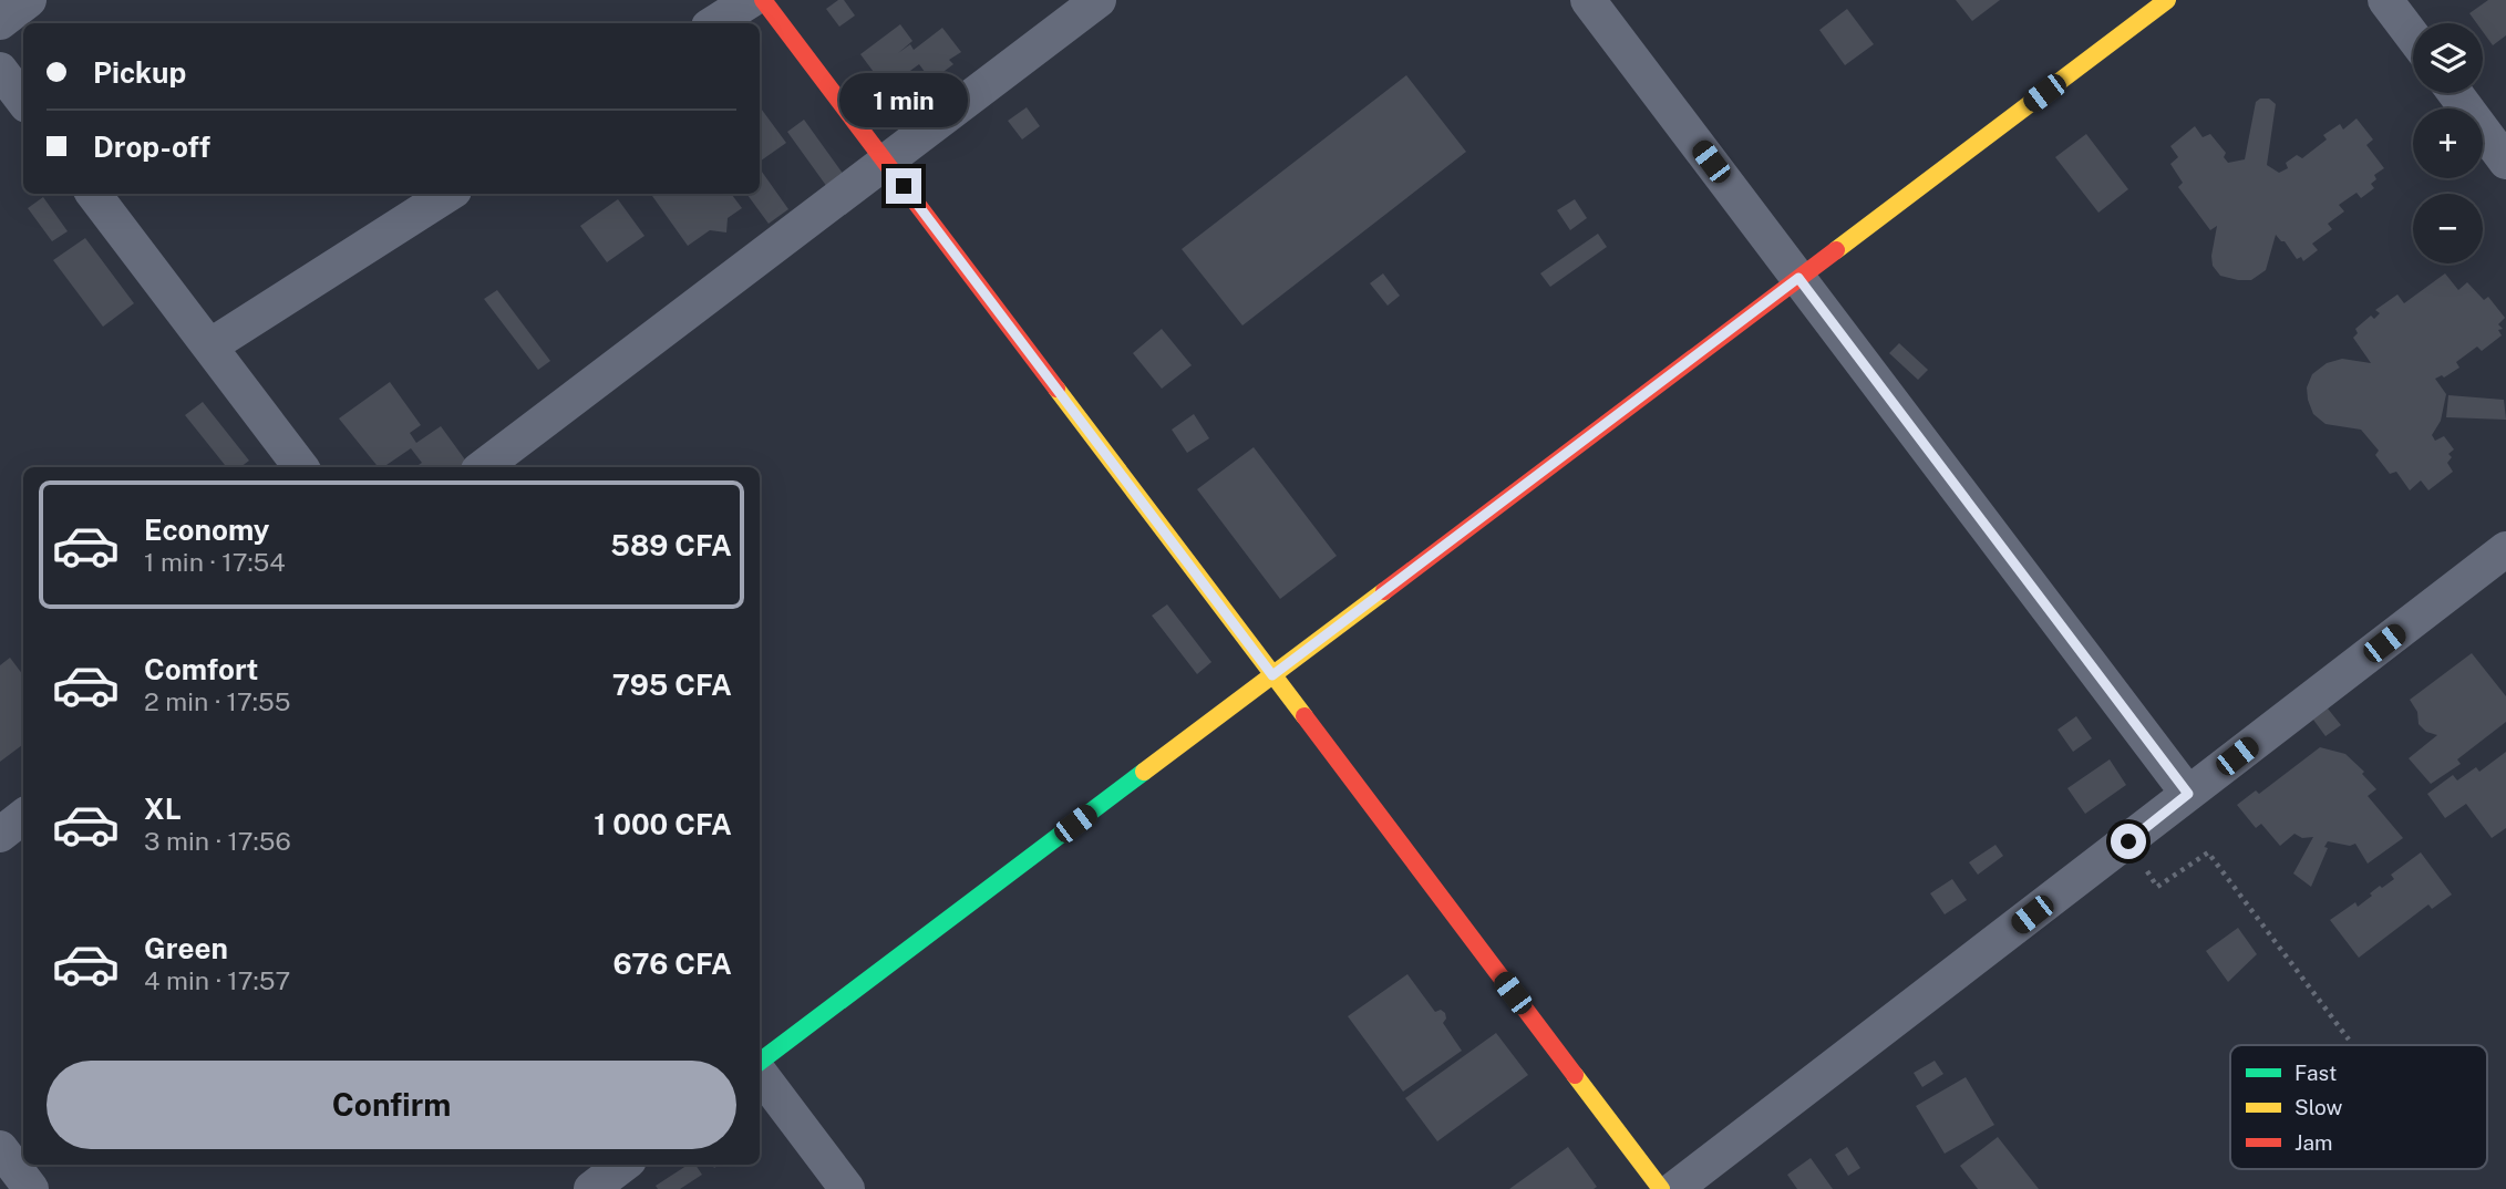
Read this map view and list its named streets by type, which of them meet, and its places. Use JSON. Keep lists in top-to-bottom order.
{
  "legend": ["Fast", "Slow", "Jam"],
  "page": {
    "map_buttons": ["+", "−"],
    "banner": ["Pickup", "Drop-off"],
    "bubble": "1 min",
    "list": [
      {
        "name": "Economy",
        "note": "1 min · 17:54",
        "value": "589 CFA"
      },
      {
        "name": "Comfort",
        "note": "2 min · 17:55",
        "value": "795 CFA"
      },
      {
        "name": "XL",
        "note": "3 min · 17:56",
        "value": "1 000 CFA"
      },
      {
        "name": "Green",
        "note": "4 min · 17:57",
        "value": "676 CFA"
      }
    ],
    "buttons": "Confirm"
  }
}
